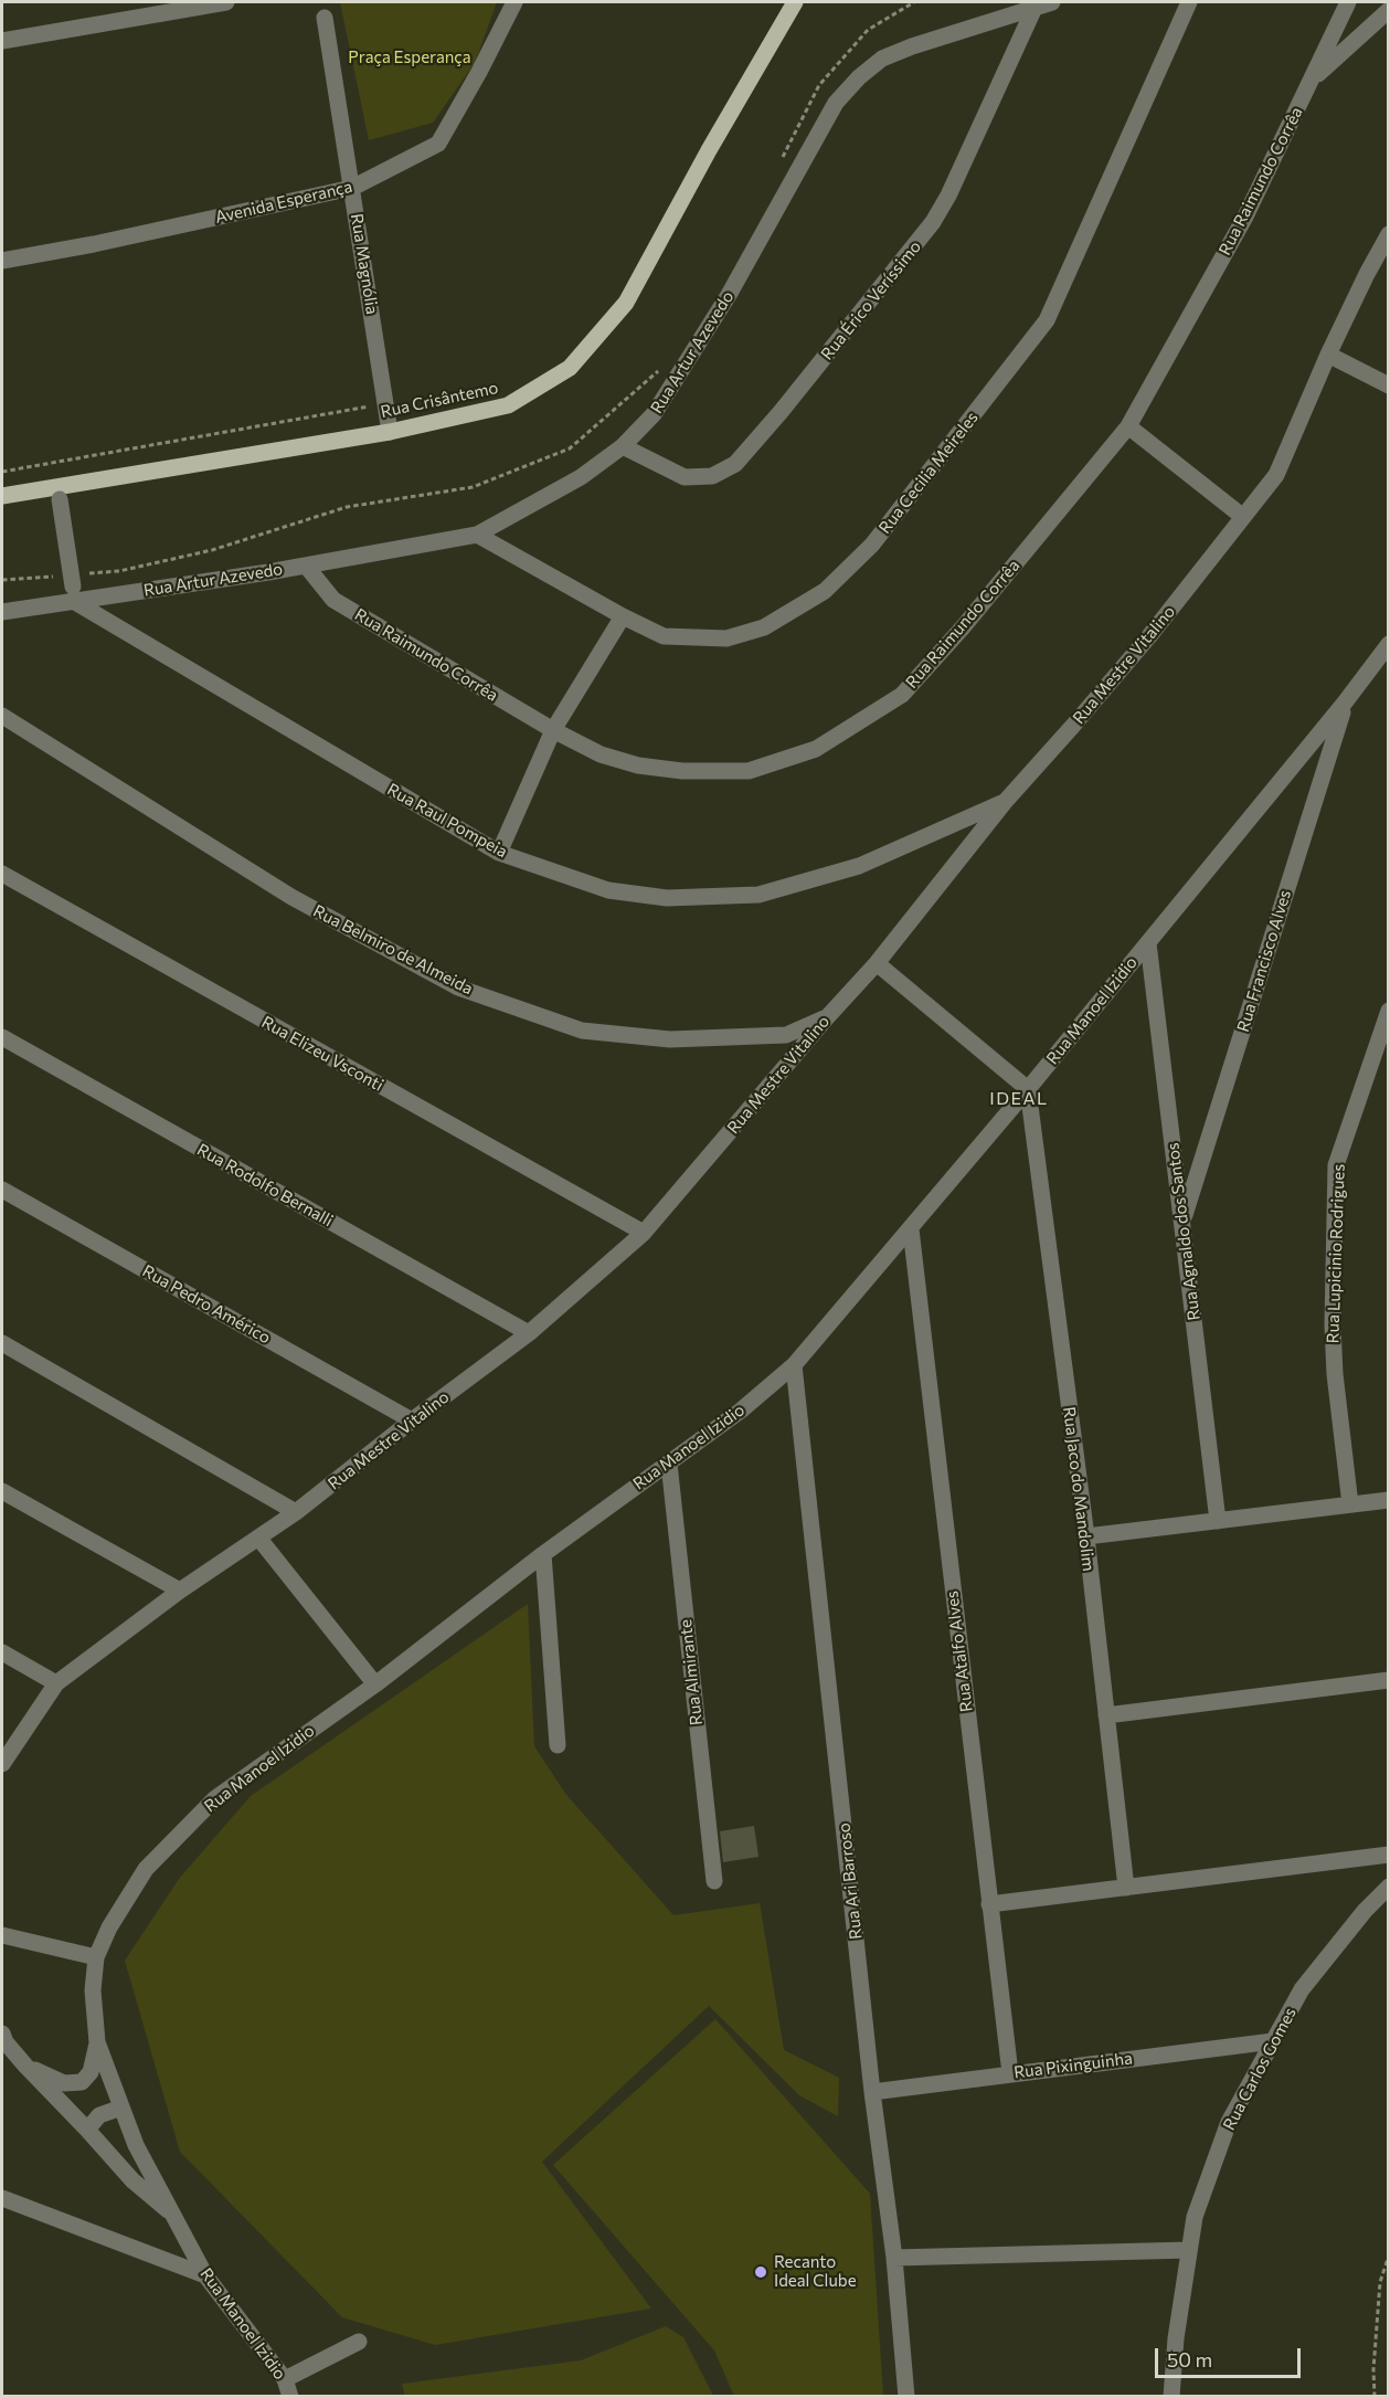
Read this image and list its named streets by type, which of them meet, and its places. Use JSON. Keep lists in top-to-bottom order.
{
  "streets": {
    "main road": ["Rua Crisântemo"],
    "street": [
      "Rua Raimundo Corrêa",
      "Avenida Esperança",
      "Rua Magnólia",
      "Rua Érico Veríssimo",
      "Rua Artur Azevedo",
      "Rua Cecilia Meireles",
      "Rua Mestre Vitalino",
      "Rua Raul Pompeia",
      "Rua Belmiro de Almeida",
      "Rua Francisco Alves",
      "Rua Manoel Izidio",
      "Rua Elizeu Vsconti",
      "Rua Rodolfo Bernalli",
      "Rua Agnaldo dos Santos",
      "Rua Lupicinio Rodrigues",
      "Rua Pedro Américo",
      "Rua Jaco do Mandolim",
      "Rua Atalfo Alves",
      "Rua Almirante",
      "Rua Ari Barroso",
      "Rua Pixinguinha",
      "Rua Carlos Gomes"
    ]
  },
  "crossings": [
    ["Rua Raimundo Corrêa", "Rua Artur Azevedo"],
    ["Avenida Esperança", "Rua Magnólia"],
    ["Rua Magnólia", "Rua Crisântemo"],
    ["Rua Érico Veríssimo", "Rua Artur Azevedo"],
    ["Rua Artur Azevedo", "Rua Cecilia Meireles"],
    ["Rua Artur Azevedo", "Rua Raul Pompeia"],
    ["Rua Mestre Vitalino", "Rua Raul Pompeia"],
    ["Rua Mestre Vitalino", "Rua Belmiro de Almeida"],
    ["Rua Mestre Vitalino", "Rua Elizeu Vsconti"],
    ["Rua Mestre Vitalino", "Rua Rodolfo Bernalli"],
    ["Rua Mestre Vitalino", "Rua Pedro Américo"],
    ["Rua Francisco Alves", "Rua Manoel Izidio"],
    ["Rua Francisco Alves", "Rua Agnaldo dos Santos"],
    ["Rua Manoel Izidio", "Rua Agnaldo dos Santos"],
    ["Rua Manoel Izidio", "Rua Jaco do Mandolim"],
    ["Rua Manoel Izidio", "Rua Atalfo Alves"],
    ["Rua Manoel Izidio", "Rua Almirante"],
    ["Rua Manoel Izidio", "Rua Ari Barroso"],
    ["Rua Atalfo Alves", "Rua Pixinguinha"],
    ["Rua Ari Barroso", "Rua Pixinguinha"],
    ["Rua Pixinguinha", "Rua Carlos Gomes"]
  ],
  "districts": ["IDEAL"],
  "parks": ["Praça Esperança"],
  "places": ["Recanto Ideal Clube"],
  "scale_bar": "50 m"
}
